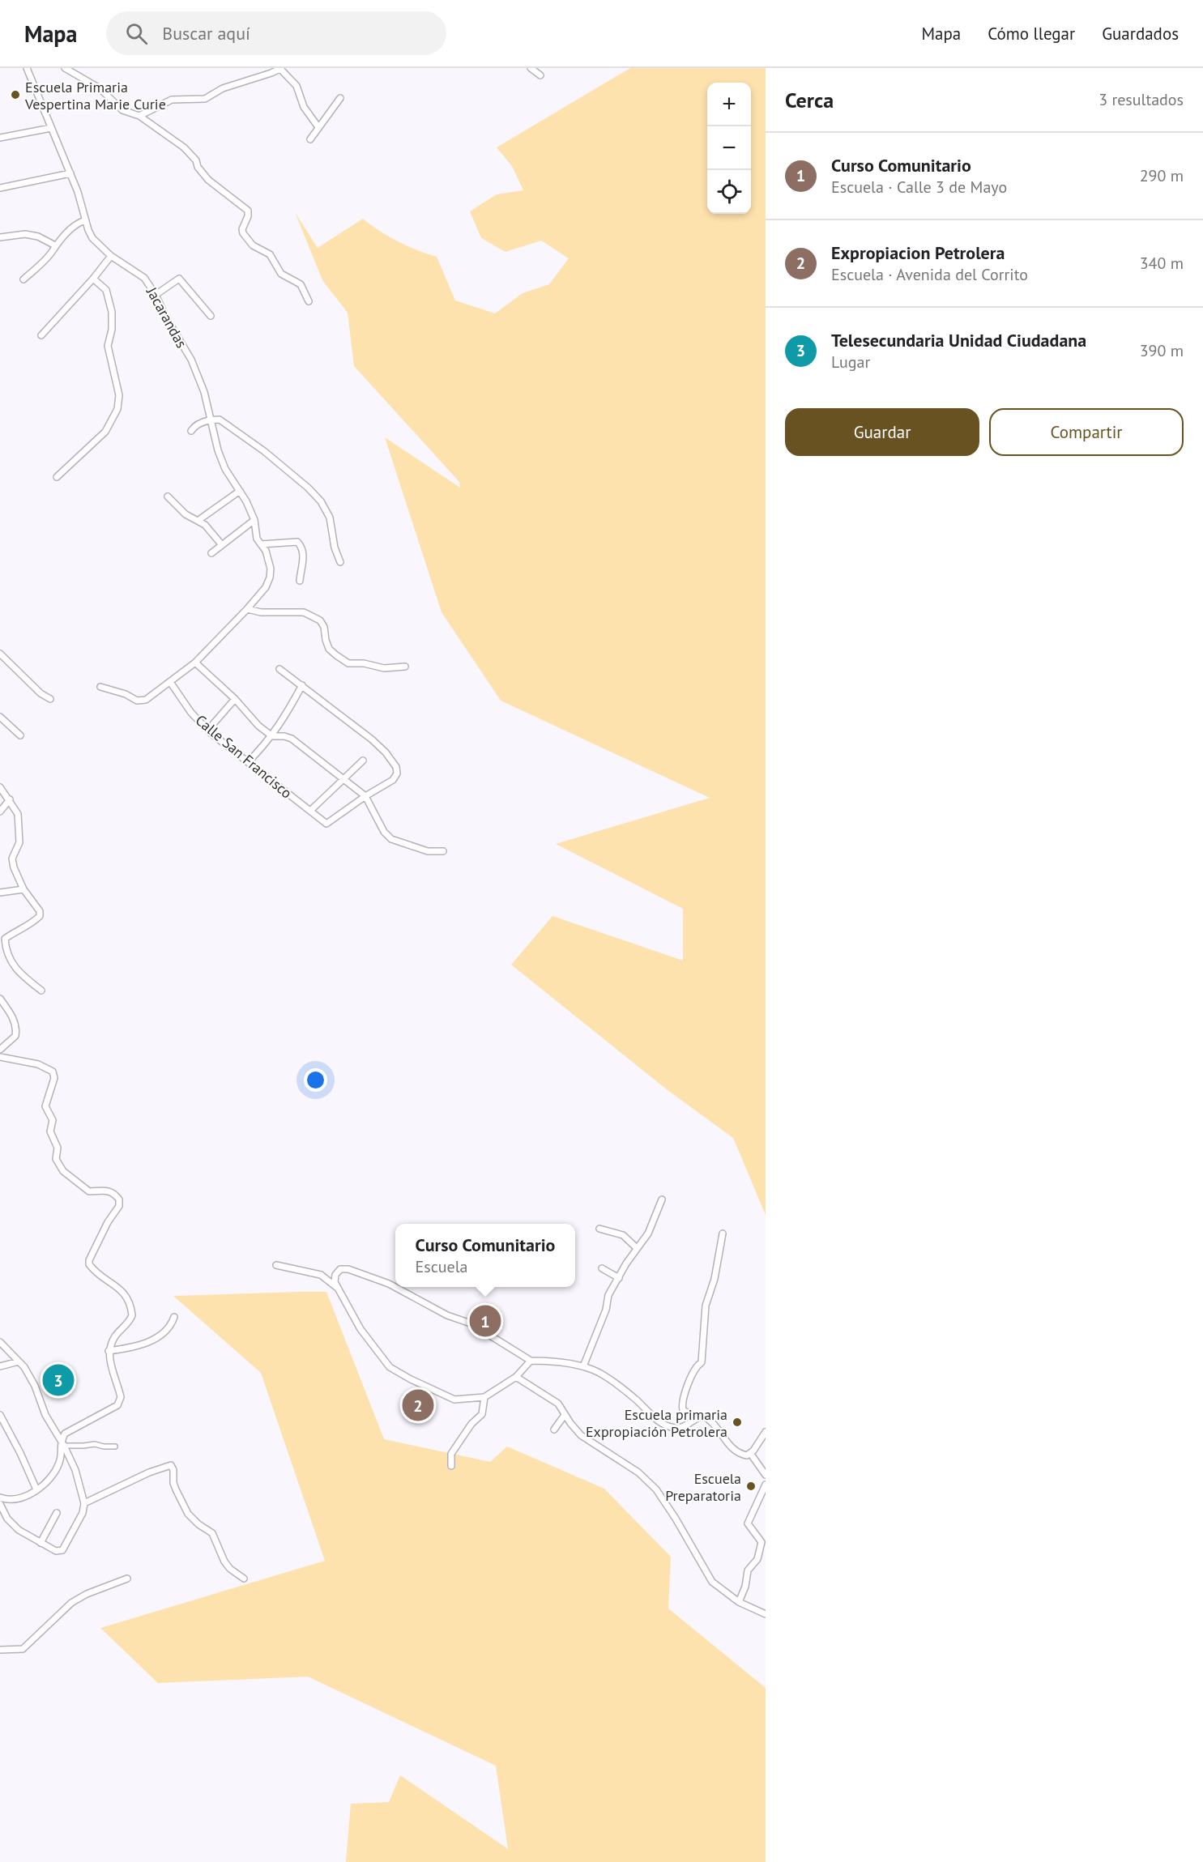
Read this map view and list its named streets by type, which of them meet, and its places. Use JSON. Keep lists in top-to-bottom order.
{
  "streets": {
    "street": ["Jacarandas", "Calle San Francisco"]
  },
  "places": ["Escuela Primaria Vespertina Marie Curie", "Escuela primaria Expropiación Petrolera", "Escuela Preparatoria"],
  "page": {
    "header": "Mapa",
    "search": "Buscar aquí",
    "nav": ["Mapa", "Cómo llegar", "Guardados"],
    "heading": ["Cerca", "3 resultados"],
    "map_buttons": ["+", "−"],
    "list": [
      {
        "mark": "1",
        "name": "Curso Comunitario",
        "note": "Escuela · Calle 3 de Mayo",
        "value": "290 m"
      },
      {
        "mark": "2",
        "name": "Expropiacion Petrolera",
        "note": "Escuela · Avenida del Corrito",
        "value": "340 m"
      },
      {
        "mark": "3",
        "name": "Telesecundaria Unidad Ciudadana",
        "note": "Lugar",
        "value": "390 m"
      }
    ],
    "buttons": ["Guardar", "Compartir"],
    "popup": ["Curso Comunitario", "Escuela"],
    "pins": ["1", "3", "2"]
  }
}
